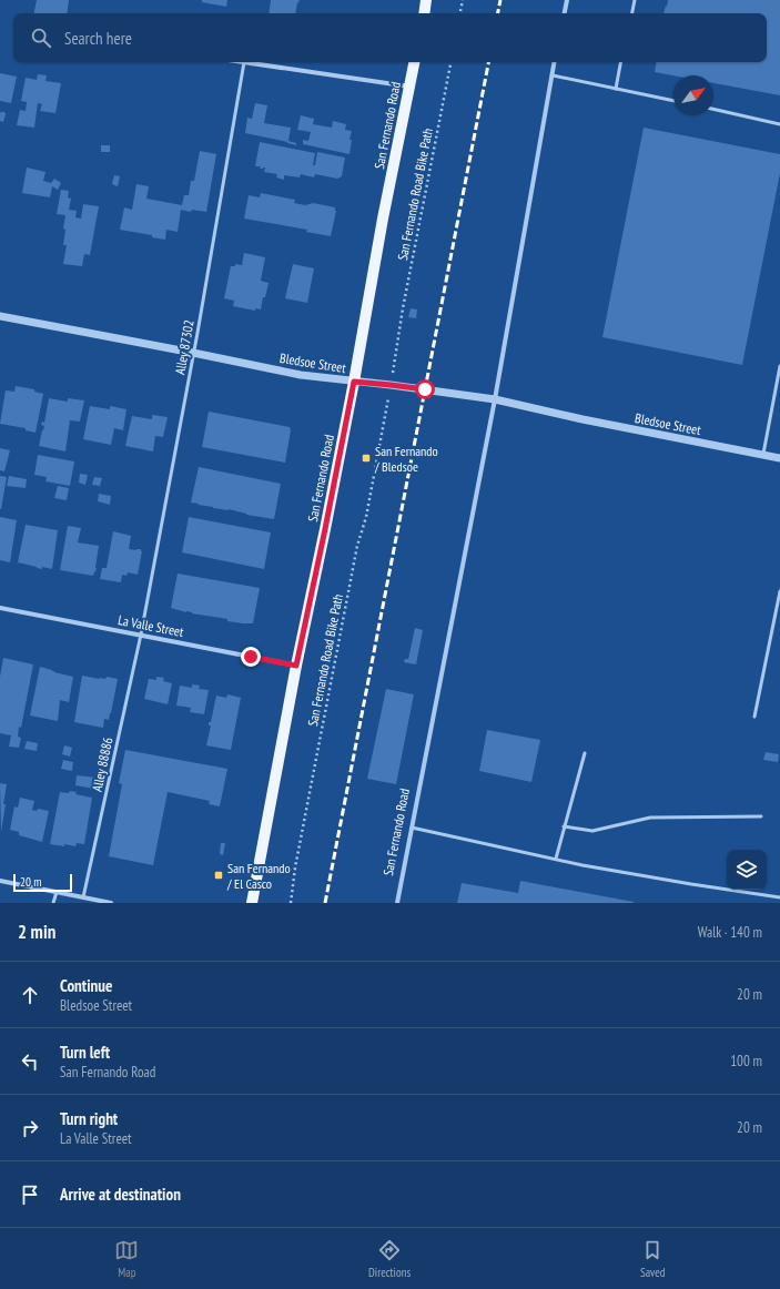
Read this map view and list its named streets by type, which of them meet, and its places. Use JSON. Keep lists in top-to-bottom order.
{
  "streets": {
    "main road": ["San Fernando Road"],
    "street": ["Bledsoe Street", "La Valle Street"],
    "lane": ["Alley 87302", "Alley 88886"],
    "path": ["San Fernando Road Bike Path"]
  },
  "crossings": [
    ["San Fernando Road", "Bledsoe Street"],
    ["San Fernando Road", "La Valle Street"],
    ["Alley 87302", "Bledsoe Street"],
    ["Alley 87302", "La Valle Street"],
    ["Alley 87302", "Alley 88886"],
    ["La Valle Street", "Alley 88886"]
  ],
  "places": {
    "transit": ["San Fernando / Bledsoe", "San Fernando / El Casco"]
  },
  "scale_bar": "20 m",
  "north": "top right",
  "page": {
    "search": "Search here",
    "scale": "20 m",
    "heading": ["2 min", "Walk · 140 m"],
    "list": [
      ["Continue", "Bledsoe Street", "20 m"],
      ["Turn left", "San Fernando Road", "100 m"],
      ["Turn right", "La Valle Street", "20 m"],
      "Arrive at destination"
    ],
    "nav": ["Map", "Directions", "Saved"]
  }
}
